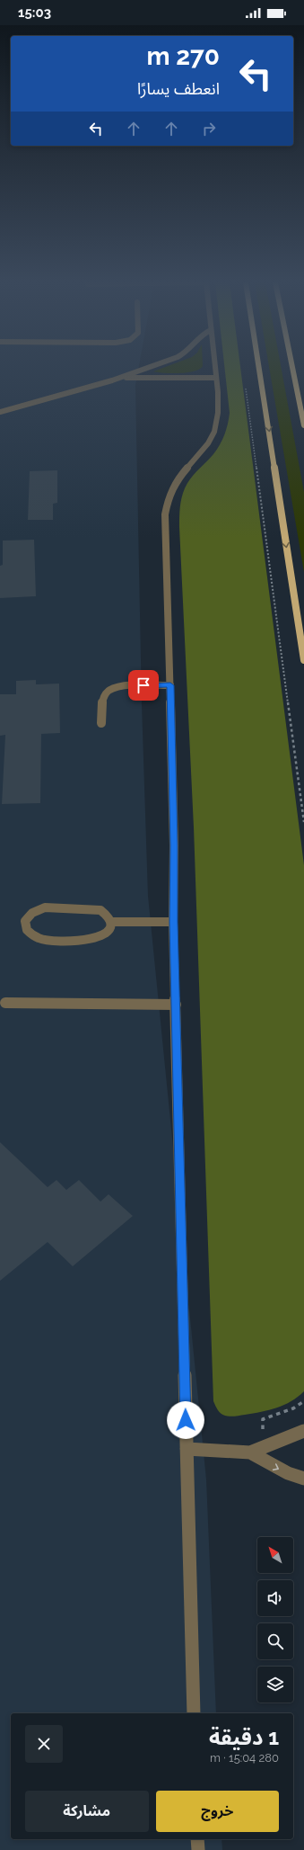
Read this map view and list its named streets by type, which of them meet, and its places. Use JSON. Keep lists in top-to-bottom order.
{
  "north": "top left",
  "page": {
    "status": "15:03",
    "turn": ["270 m", "انعطف يسارًا"],
    "heading": ["1 دقيقة", "280 m · 15:04"],
    "buttons": ["خروج", "مشاركة"]
  }
}
